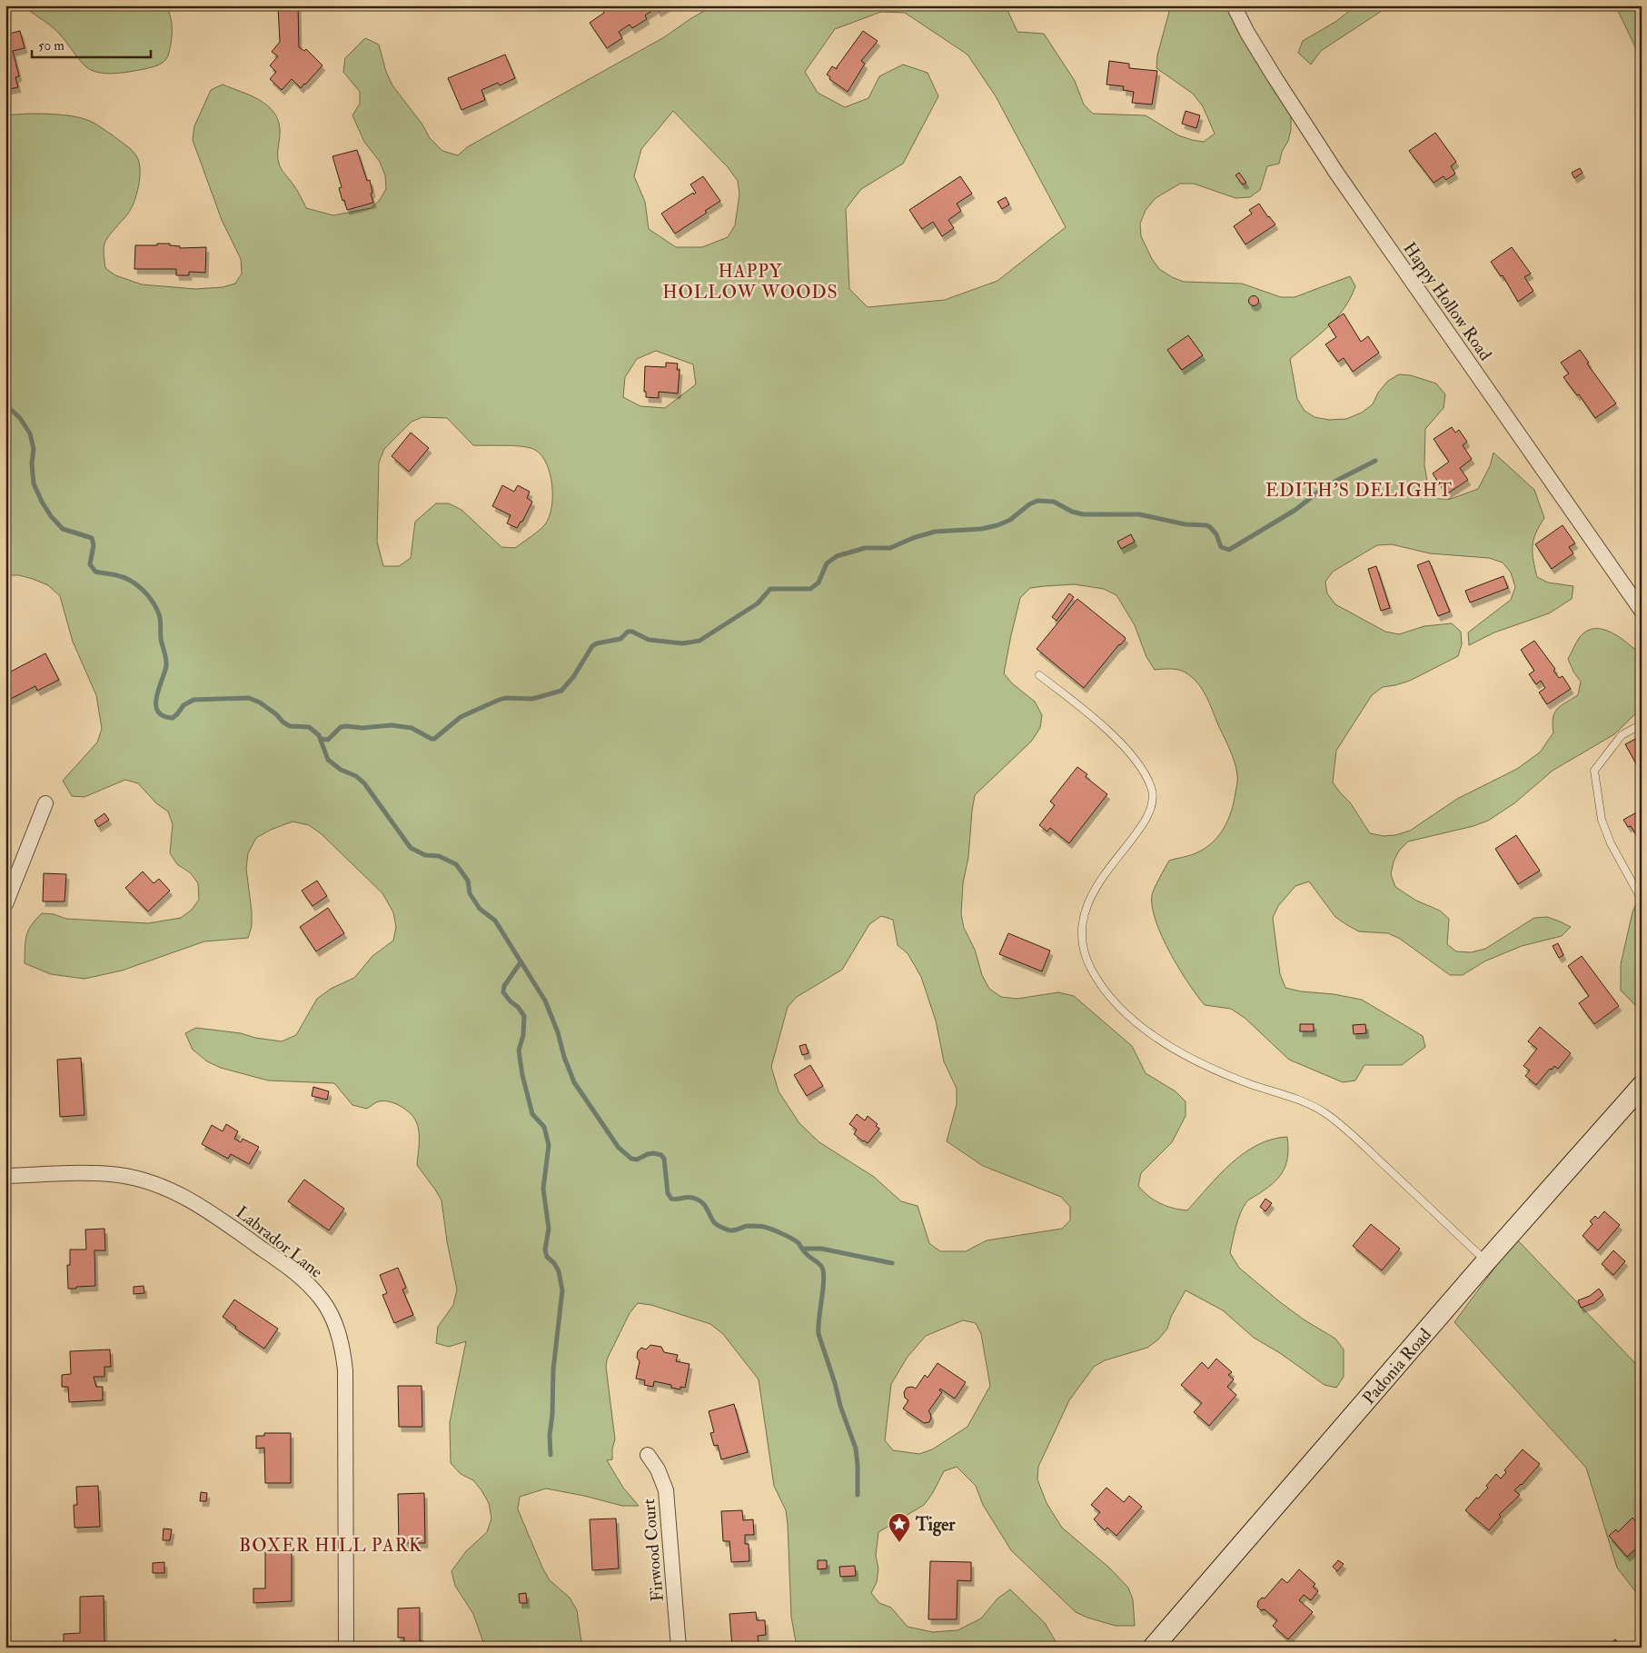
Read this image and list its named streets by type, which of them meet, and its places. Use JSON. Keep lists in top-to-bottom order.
{
  "streets": {
    "main road": ["Padonia Road"],
    "street": ["Happy Hollow Road", "Labrador Lane", "Firwood Court"]
  },
  "districts": ["HAPPY HOLLOW WOODS", "EDITH'S DELIGHT", "BOXER HILL PARK"],
  "places": {
    "place": ["Tiger"]
  },
  "scale_bar": "50 m"
}
